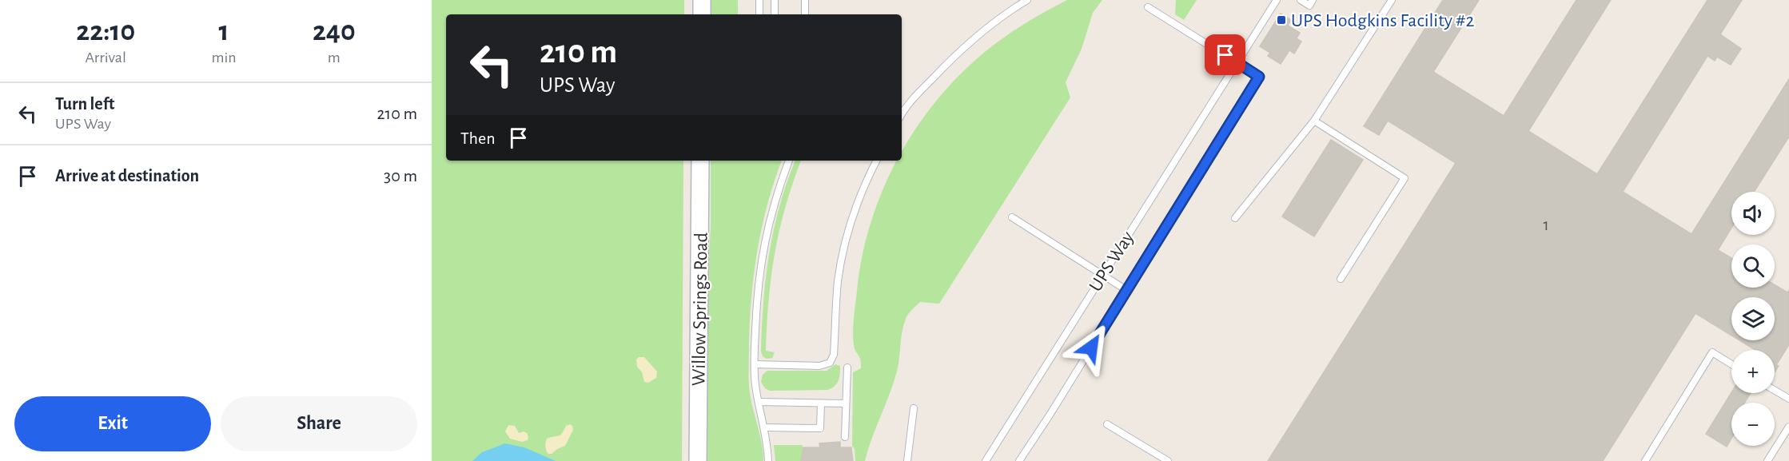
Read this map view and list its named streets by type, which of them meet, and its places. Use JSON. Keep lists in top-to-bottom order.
{
  "streets": {
    "main road": ["Willow Springs Road"],
    "lane": ["UPS Way"]
  },
  "places": {
    "transit": ["UPS Hodgkins Facility #2"]
  },
  "house_numbers": ["1"],
  "page": {
    "eta": [
      "22:10",
      "Arrival",
      "1",
      "min",
      "240",
      "m"
    ],
    "turn": ["210 m", "UPS Way"],
    "list": [
      {
        "name": "Turn left",
        "note": "UPS Way",
        "value": "210 m"
      },
      {
        "name": "Arrive at destination",
        "value": "30 m"
      }
    ],
    "then": "Then",
    "map_buttons": ["+", "−"],
    "buttons": ["Exit", "Share"]
  }
}
